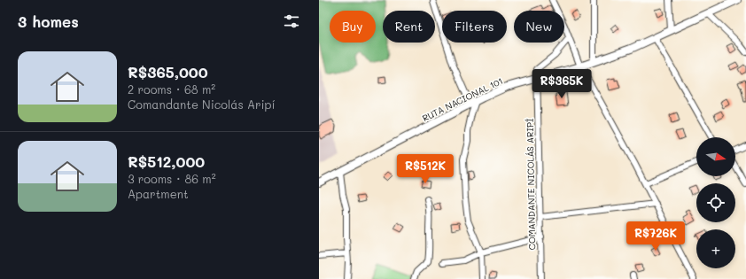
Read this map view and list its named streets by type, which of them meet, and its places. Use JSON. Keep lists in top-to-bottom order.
{
  "streets": {
    "main road": ["RUTA NACIONAL 101"],
    "street": ["COMANDANTE NICOLÁS ARIPÍ"]
  },
  "crossings": [
    ["RUTA NACIONAL 101", "COMANDANTE NICOLÁS ARIPÍ"]
  ],
  "north": "right",
  "page": {
    "heading": "3 homes",
    "chip": [
      "Buy",
      "Rent",
      "Filters",
      "New"
    ],
    "list": [
      {
        "name": "R$365,000",
        "note": "2 rooms · 68 m² · Comandante Nicolás Aripí"
      },
      {
        "name": "R$512,000",
        "note": "3 rooms · 86 m² · Apartment"
      }
    ],
    "price": ["R$365K", "R$512K", "R$726K"],
    "map_buttons": "+"
  }
}
